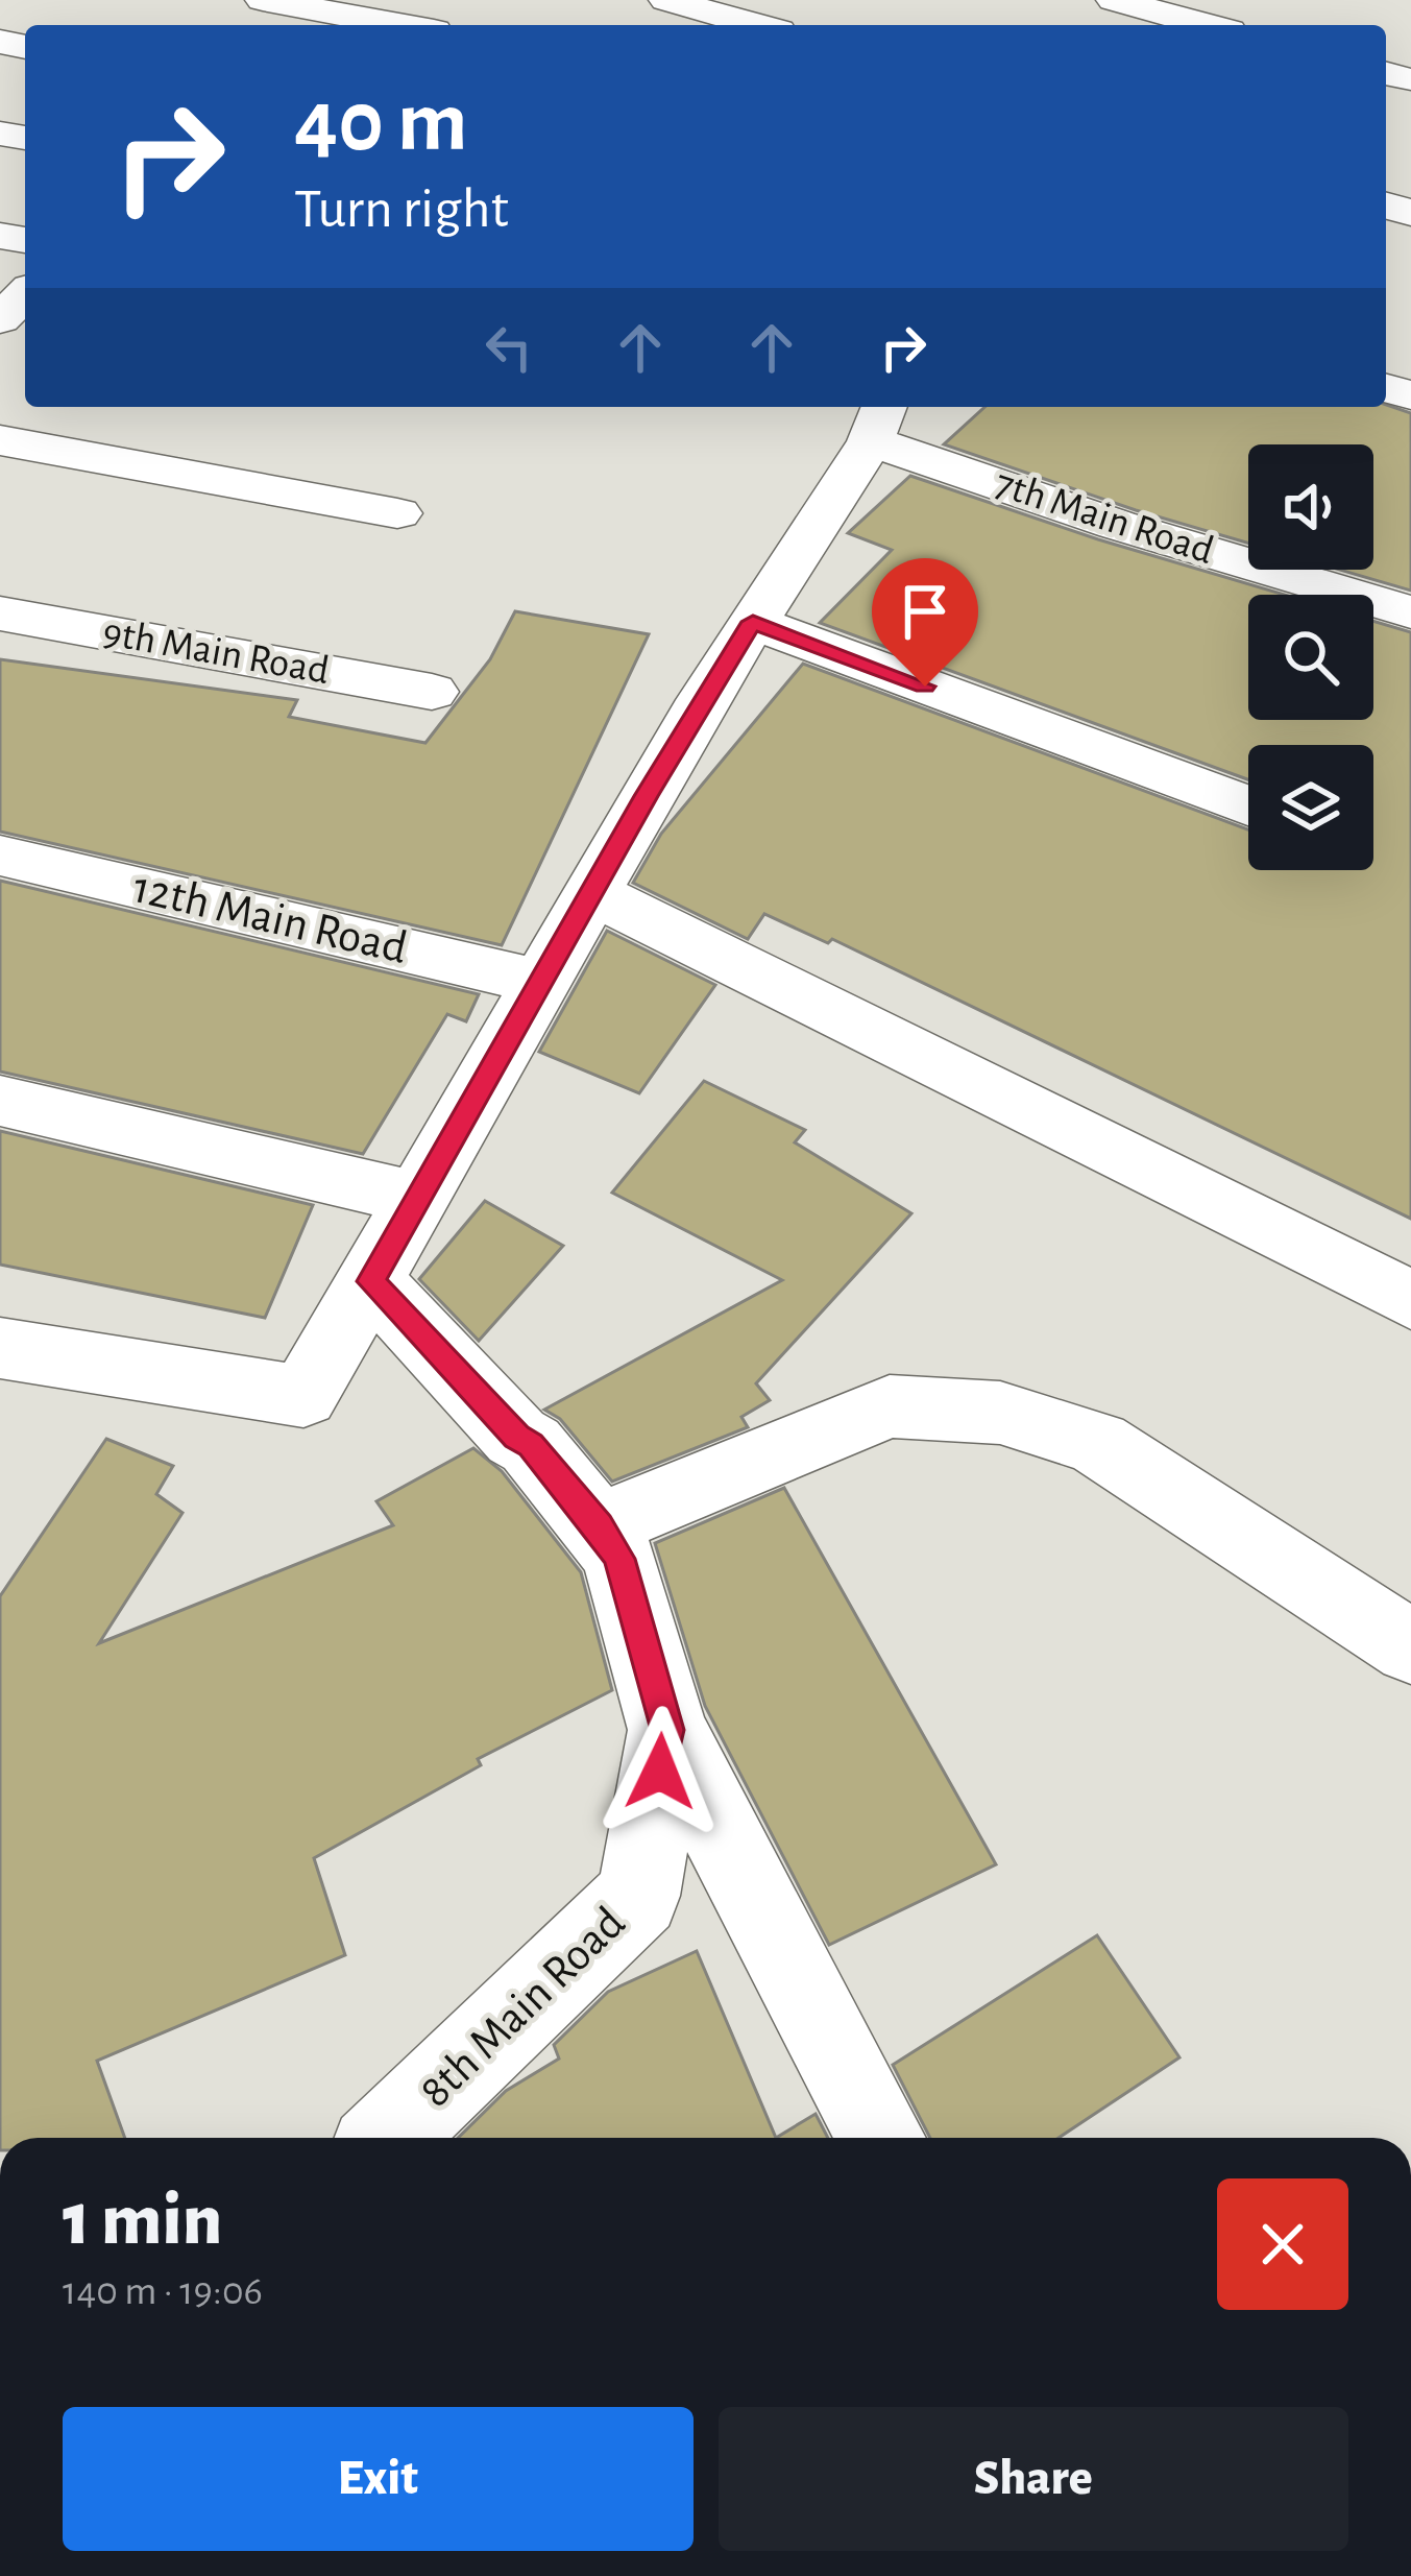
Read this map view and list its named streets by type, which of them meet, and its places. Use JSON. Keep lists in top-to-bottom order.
{
  "streets": {
    "street": [
      "7th Main Road",
      "9th Main Road",
      "12th Main Road",
      "8th Main Road"
    ]
  },
  "page": {
    "turn": ["40 m", "Turn right"],
    "heading": ["1 min", "140 m · 19:06"],
    "buttons": ["Exit", "Share"]
  }
}
